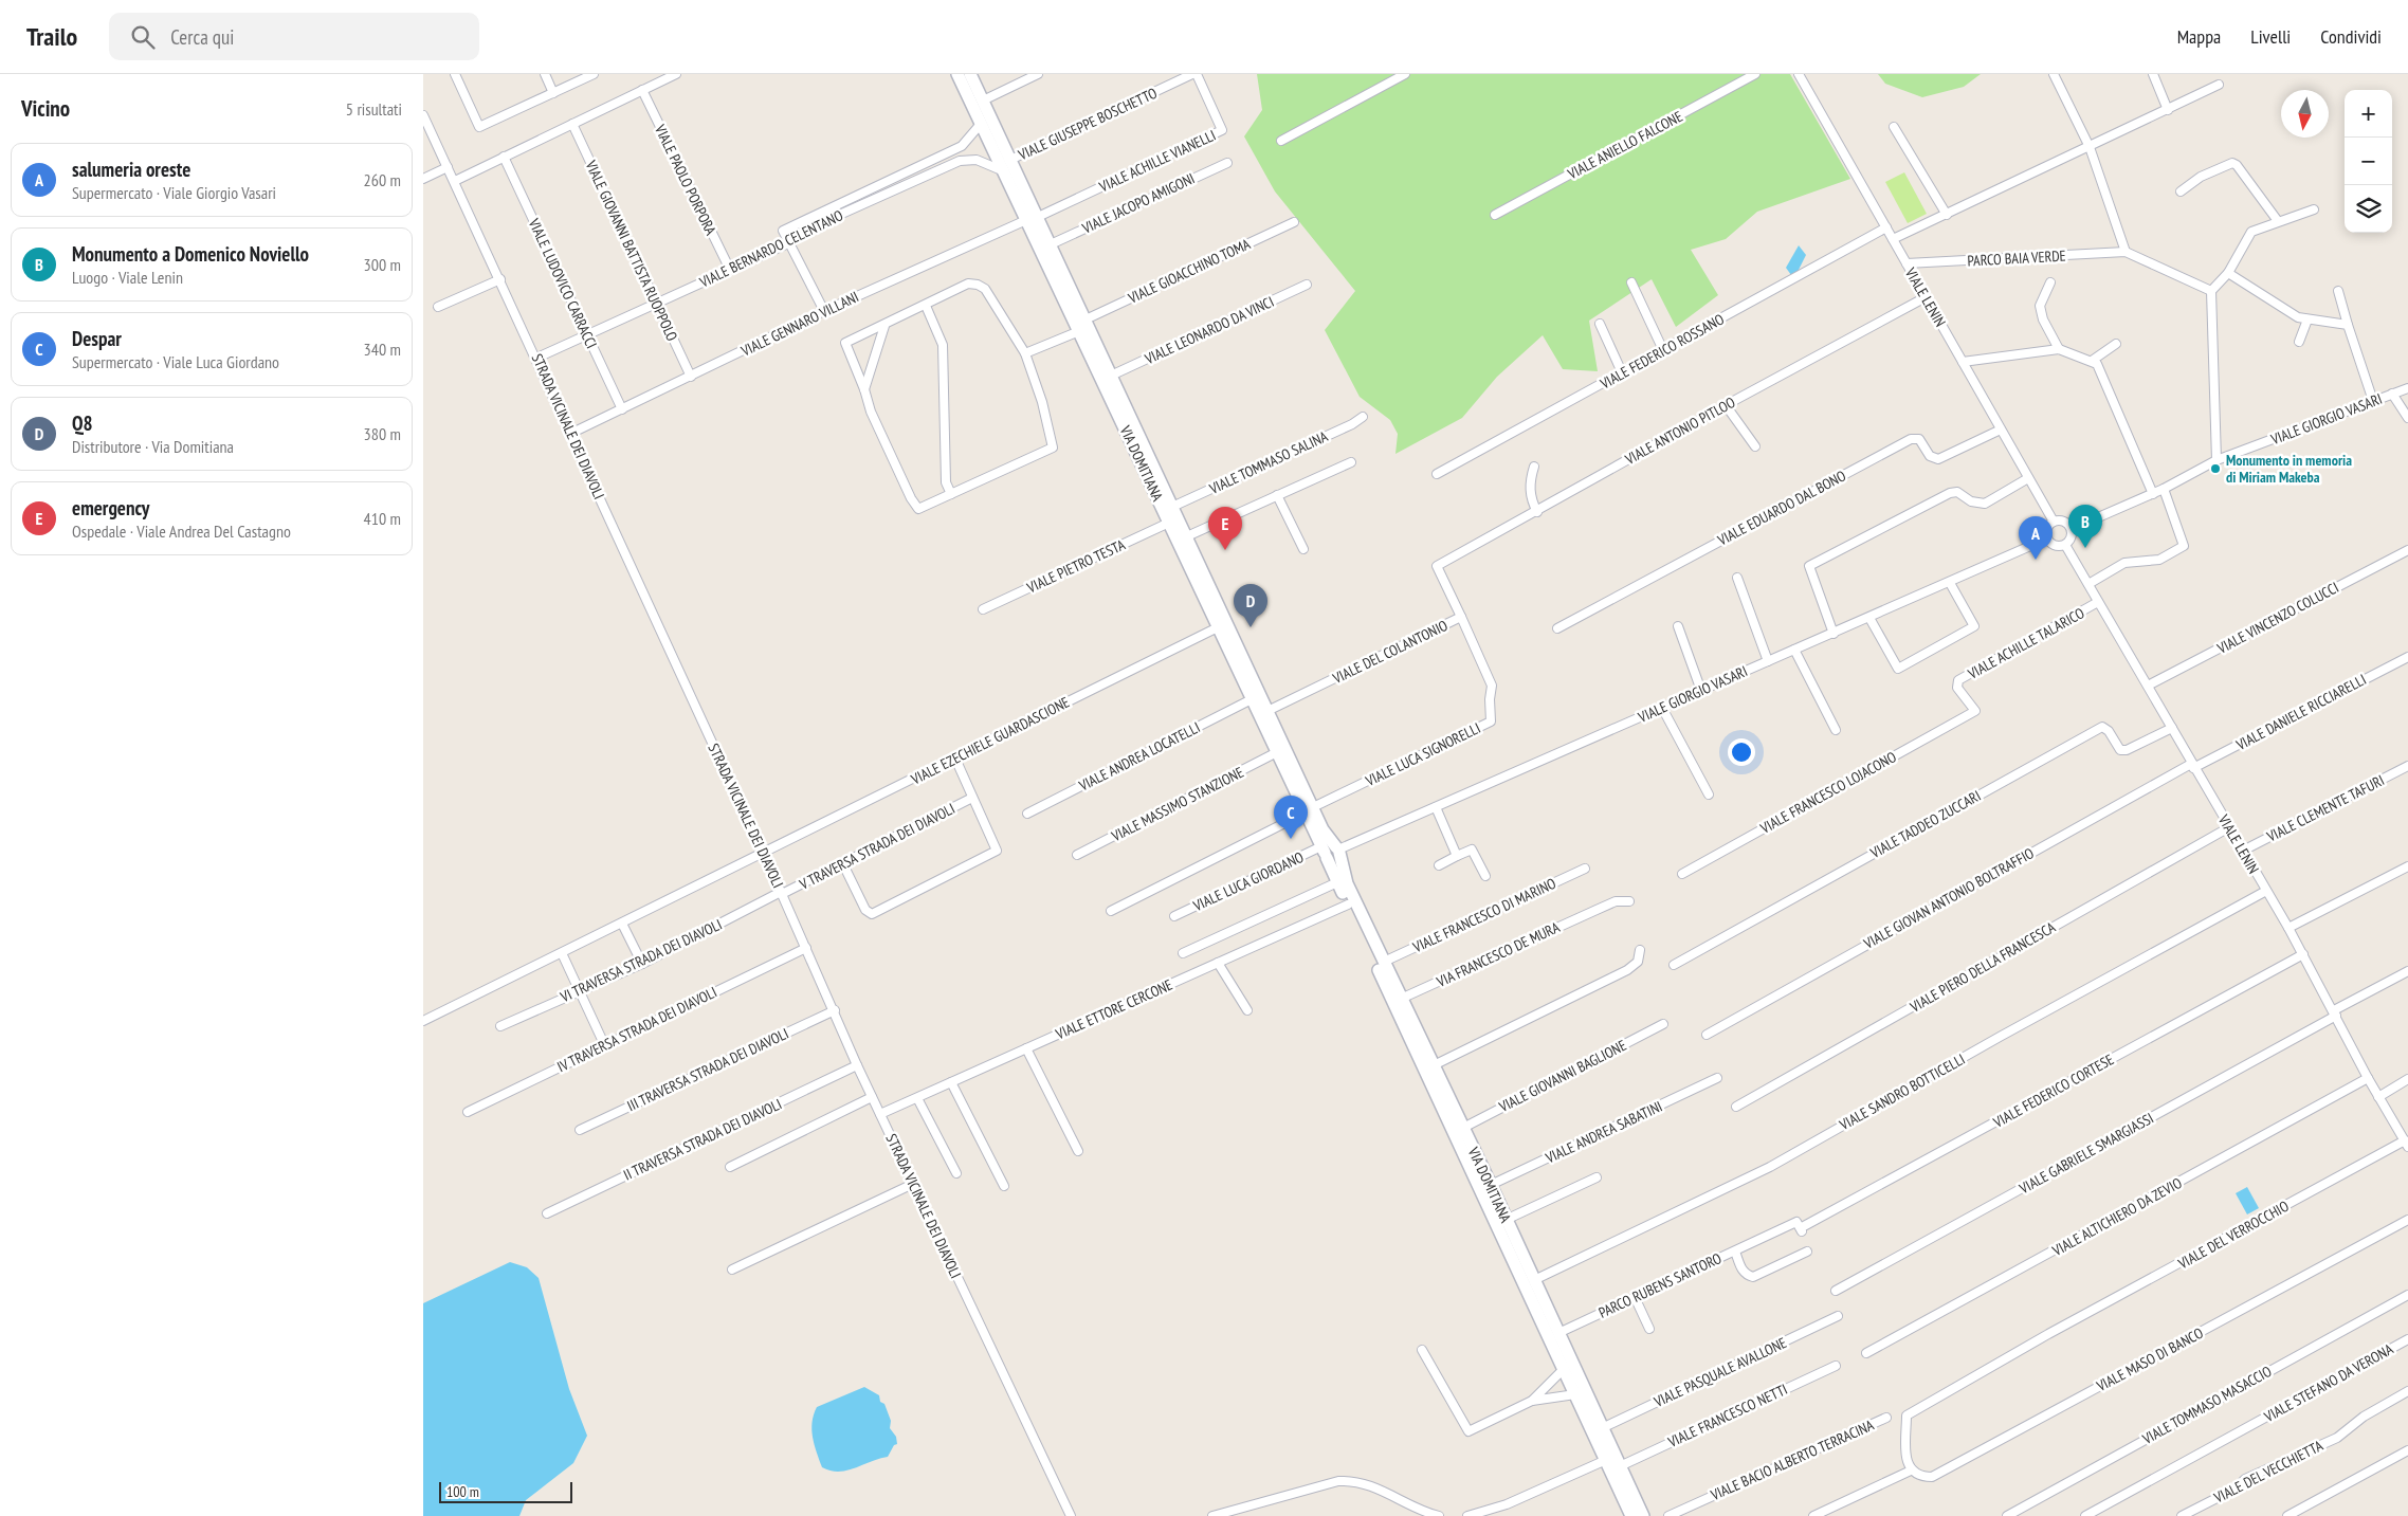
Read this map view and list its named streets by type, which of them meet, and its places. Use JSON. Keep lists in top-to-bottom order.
{
  "streets": {
    "main road": ["VIA DOMITIANA"],
    "street": [
      "VIALE GIUSEPPE BOSCHETTO",
      "VIALE ANIELLO FALCONE",
      "VIALE ACHILLE VIANELLI",
      "VIALE PAOLO PORPORA",
      "VIALE JACOPO AMIGONI",
      "VIALE BERNARDO CELENTANO",
      "VIALE GIOVANNI BATTISTA RUOPPOLO",
      "PARCO BAIA VERDE",
      "VIALE GIOACCHINO TOMA",
      "VIALE LUDOVICO CARRACCI",
      "VIALE LENIN",
      "VIALE GENNARO VILLANI",
      "VIALE LEONARDO DA VINCI",
      "VIALE FEDERICO ROSSANO",
      "VIALE GIORGIO VASARI",
      "STRADA VICINALE DEI DIAVOLI",
      "VIALE ANTONIO PITLOO",
      "VIALE TOMMASO SALINA",
      "VIALE EDUARDO DAL BONO",
      "VIALE PIETRO TESTA",
      "VIALE VINCENZO COLUCCI",
      "VIALE ACHILLE TALARICO",
      "VIALE DEL COLANTONIO",
      "VIALE DANIELE RICCIARELLI",
      "VIALE EZECHIELE GUARDASCIONE",
      "VIALE LUCA SIGNORELLI",
      "VIALE ANDREA LOCATELLI",
      "VIALE FRANCESCO LOJACONO",
      "VIALE MASSIMO STANZIONE",
      "VIALE CLEMENTE TAFURI",
      "VIALE TADDEO ZUCCARI",
      "V TRAVERSA STRADA DEI DIAVOLI",
      "VIALE LUCA GIORDANO",
      "VIALE GIOVAN ANTONIO BOLTRAFFIO",
      "VIALE FRANCESCO DI MARINO",
      "VIA FRANCESCO DE MURA",
      "VI TRAVERSA STRADA DEI DIAVOLI",
      "VIALE PIERO DELLA FRANCESCA",
      "VIALE ETTORE CERCONE",
      "IV TRAVERSA STRADA DEI DIAVOLI",
      "III TRAVERSA STRADA DEI DIAVOLI",
      "VIALE GIOVANNI BAGLIONE",
      "VIALE FEDERICO CORTESE",
      "VIALE SANDRO BOTTICELLI",
      "VIALE ANDREA SABATINI",
      "II TRAVERSA STRADA DEI DIAVOLI",
      "VIALE GABRIELE SMARGIASSI",
      "VIALE ALTICHIERO DA ZEVIO",
      "VIALE DEL VERROCCHIO",
      "PARCO RUBENS SANTORO",
      "VIALE MASO DI BANCO",
      "VIALE PASQUALE AVALLONE",
      "VIALE STEFANO DA VERONA",
      "VIALE TOMMASO MASACCIO",
      "VIALE FRANCESCO NETTI",
      "VIALE BACIO ALBERTO TERRACINA",
      "VIALE DEL VECCHIETTA"
    ]
  },
  "crossings": [
    ["VIALE GIUSEPPE BOSCHETTO", "VIA DOMITIANA"],
    ["VIALE ACHILLE VIANELLI", "VIALE GENNARO VILLANI"],
    ["VIALE ACHILLE VIANELLI", "VIA DOMITIANA"],
    ["VIALE PAOLO PORPORA", "VIALE BERNARDO CELENTANO"],
    ["VIALE JACOPO AMIGONI", "VIA DOMITIANA"],
    ["VIALE BERNARDO CELENTANO", "VIALE GIOVANNI BATTISTA RUOPPOLO"],
    ["VIALE BERNARDO CELENTANO", "VIALE LUDOVICO CARRACCI"],
    ["VIALE BERNARDO CELENTANO", "VIA DOMITIANA"],
    ["VIALE GIOVANNI BATTISTA RUOPPOLO", "VIALE GENNARO VILLANI"],
    ["PARCO BAIA VERDE", "VIALE LENIN"],
    ["VIALE GIOACCHINO TOMA", "VIA DOMITIANA"],
    ["VIALE LUDOVICO CARRACCI", "VIALE GENNARO VILLANI"],
    ["VIALE LENIN", "VIALE FEDERICO ROSSANO"],
    ["VIALE LENIN", "VIALE GIORGIO VASARI"],
    ["VIALE LENIN", "VIALE ANTONIO PITLOO"],
    ["VIALE LENIN", "VIALE EDUARDO DAL BONO"],
    ["VIALE LENIN", "VIALE VINCENZO COLUCCI"],
    ["VIALE LENIN", "VIALE ACHILLE TALARICO"],
    ["VIALE LENIN", "VIALE DANIELE RICCIARELLI"],
    ["VIALE LENIN", "VIALE CLEMENTE TAFURI"],
    ["VIALE LENIN", "VIALE TADDEO ZUCCARI"],
    ["VIALE LENIN", "VIALE GIOVAN ANTONIO BOLTRAFFIO"],
    ["VIALE LENIN", "VIALE PIERO DELLA FRANCESCA"],
    ["VIALE LENIN", "VIALE FEDERICO CORTESE"],
    ["VIALE LENIN", "VIALE SANDRO BOTTICELLI"],
    ["VIALE LENIN", "VIALE GABRIELE SMARGIASSI"],
    ["VIALE LENIN", "VIALE ALTICHIERO DA ZEVIO"],
    ["VIALE LENIN", "VIALE DEL VERROCCHIO"],
    ["VIALE GENNARO VILLANI", "VIA DOMITIANA"],
    ["VIALE LEONARDO DA VINCI", "VIA DOMITIANA"],
    ["VIALE GIORGIO VASARI", "VIA DOMITIANA"],
    ["STRADA VICINALE DEI DIAVOLI", "VIALE EZECHIELE GUARDASCIONE"],
    ["STRADA VICINALE DEI DIAVOLI", "V TRAVERSA STRADA DEI DIAVOLI"],
    ["STRADA VICINALE DEI DIAVOLI", "VI TRAVERSA STRADA DEI DIAVOLI"],
    ["STRADA VICINALE DEI DIAVOLI", "VIALE ETTORE CERCONE"],
    ["STRADA VICINALE DEI DIAVOLI", "IV TRAVERSA STRADA DEI DIAVOLI"],
    ["STRADA VICINALE DEI DIAVOLI", "III TRAVERSA STRADA DEI DIAVOLI"],
    ["STRADA VICINALE DEI DIAVOLI", "II TRAVERSA STRADA DEI DIAVOLI"],
    ["VIALE ANTONIO PITLOO", "VIALE DEL COLANTONIO"],
    ["VIALE TOMMASO SALINA", "VIA DOMITIANA"],
    ["VIA DOMITIANA", "VIALE PIETRO TESTA"],
    ["VIA DOMITIANA", "VIALE DEL COLANTONIO"],
    ["VIA DOMITIANA", "VIALE EZECHIELE GUARDASCIONE"],
    ["VIA DOMITIANA", "VIALE LUCA SIGNORELLI"],
    ["VIA DOMITIANA", "VIALE ANDREA LOCATELLI"],
    ["VIA DOMITIANA", "VIALE MASSIMO STANZIONE"],
    ["VIA DOMITIANA", "VIALE LUCA GIORDANO"],
    ["VIA DOMITIANA", "VIALE FRANCESCO DI MARINO"],
    ["VIA DOMITIANA", "VIA FRANCESCO DE MURA"],
    ["VIA DOMITIANA", "VIALE ETTORE CERCONE"],
    ["VIA DOMITIANA", "VIALE GIOVANNI BAGLIONE"],
    ["VIA DOMITIANA", "VIALE SANDRO BOTTICELLI"],
    ["VIA DOMITIANA", "VIALE ANDREA SABATINI"],
    ["VIA DOMITIANA", "PARCO RUBENS SANTORO"],
    ["VIA DOMITIANA", "VIALE PASQUALE AVALLONE"],
    ["VIA DOMITIANA", "VIALE FRANCESCO NETTI"],
    ["VIALE ACHILLE TALARICO", "VIALE FRANCESCO LOJACONO"],
    ["VIALE DEL COLANTONIO", "VIALE LUCA SIGNORELLI"],
    ["VIALE DANIELE RICCIARELLI", "VIALE GIOVAN ANTONIO BOLTRAFFIO"],
    ["V TRAVERSA STRADA DEI DIAVOLI", "VI TRAVERSA STRADA DEI DIAVOLI"],
    ["VIALE FEDERICO CORTESE", "PARCO RUBENS SANTORO"],
    ["VIALE DEL VERROCCHIO", "VIALE MASO DI BANCO"]
  ],
  "places": ["Monumento in memoria di Miriam Makeba"],
  "scale_bar": "100 m",
  "north": "bottom",
  "page": {
    "header": "Trailo",
    "search": "Cerca qui",
    "nav": ["Mappa", "Livelli", "Condividi"],
    "heading": ["Vicino", "5 risultati"],
    "map_buttons": ["+", "−"],
    "list": [
      {
        "mark": "A",
        "name": "salumeria oreste",
        "note": "Supermercato · Viale Giorgio Vasari",
        "value": "260 m"
      },
      {
        "mark": "B",
        "name": "Monumento a Domenico Noviello",
        "note": "Luogo · Viale Lenin",
        "value": "300 m"
      },
      {
        "mark": "C",
        "name": "Despar",
        "note": "Supermercato · Viale Luca Giordano",
        "value": "340 m"
      },
      {
        "mark": "D",
        "name": "Q8",
        "note": "Distributore · Via Domitiana",
        "value": "380 m"
      },
      {
        "mark": "E",
        "name": "emergency",
        "note": "Ospedale · Viale Andrea Del Castagno",
        "value": "410 m"
      }
    ],
    "pins": [
      "B",
      "E",
      "A",
      "D",
      "C"
    ],
    "scale": "100 m"
  }
}
